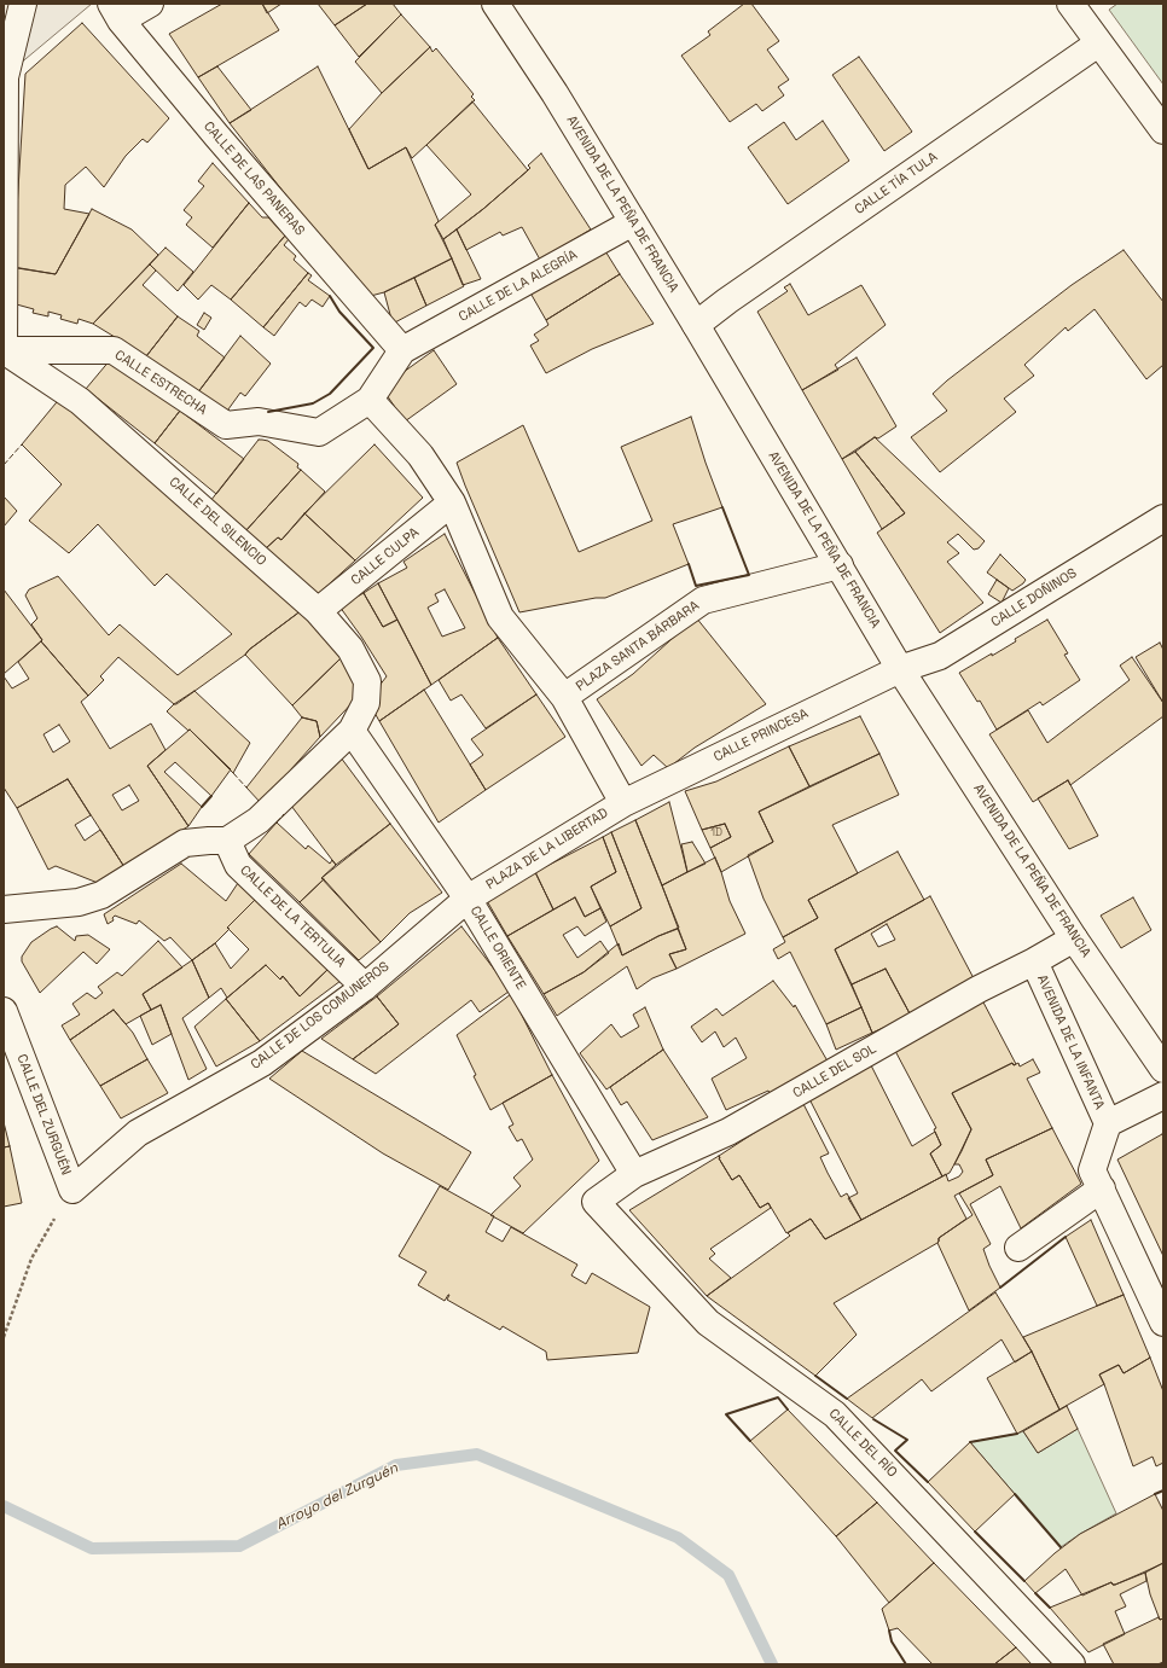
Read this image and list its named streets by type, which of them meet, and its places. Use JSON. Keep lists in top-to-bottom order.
{
  "streets": {
    "street": [
      "CALLE DE LAS PANERAS",
      "CALLE TÍA TULA",
      "AVENIDA DE LA PEÑA DE FRANCIA",
      "CALLE DE LA ALEGRÍA",
      "CALLE ESTRECHA",
      "CALLE DEL SILENCIO",
      "CALLE CULPA",
      "CALLE DOÑINOS",
      "PLAZA SANTA BÁRBARA",
      "CALLE PRINCESA",
      "PLAZA DE LA LIBERTAD",
      "CALLE DE LA TERTULIA",
      "CALLE ORIENTE",
      "CALLE DE LOS COMUNEROS",
      "AVENIDA DE LA INFANTA",
      "CALLE DEL SOL",
      "CALLE DEL ZURGUÉN",
      "CALLE DEL RÍO"
    ]
  },
  "crossings": [
    ["CALLE DE LAS PANERAS", "CALLE DE LA ALEGRÍA"],
    ["CALLE TÍA TULA", "AVENIDA DE LA PEÑA DE FRANCIA"],
    ["AVENIDA DE LA PEÑA DE FRANCIA", "CALLE DE LA ALEGRÍA"],
    ["AVENIDA DE LA PEÑA DE FRANCIA", "CALLE DOÑINOS"],
    ["AVENIDA DE LA PEÑA DE FRANCIA", "PLAZA SANTA BÁRBARA"],
    ["AVENIDA DE LA PEÑA DE FRANCIA", "CALLE PRINCESA"],
    ["AVENIDA DE LA PEÑA DE FRANCIA", "CALLE DEL SOL"],
    ["CALLE ESTRECHA", "CALLE DEL SILENCIO"],
    ["CALLE ESTRECHA", "PLAZA SANTA BÁRBARA"],
    ["CALLE DEL SILENCIO", "CALLE CULPA"],
    ["CALLE DEL SILENCIO", "CALLE DE LA TERTULIA"],
    ["CALLE DEL SILENCIO", "CALLE ORIENTE"],
    ["CALLE CULPA", "PLAZA SANTA BÁRBARA"],
    ["CALLE DOÑINOS", "CALLE PRINCESA"],
    ["PLAZA SANTA BÁRBARA", "PLAZA DE LA LIBERTAD"],
    ["CALLE PRINCESA", "PLAZA DE LA LIBERTAD"],
    ["PLAZA DE LA LIBERTAD", "CALLE ORIENTE"],
    ["PLAZA DE LA LIBERTAD", "CALLE DE LOS COMUNEROS"],
    ["CALLE DE LA TERTULIA", "CALLE DE LOS COMUNEROS"],
    ["CALLE ORIENTE", "CALLE DE LOS COMUNEROS"],
    ["CALLE ORIENTE", "CALLE DEL SOL"],
    ["CALLE DE LOS COMUNEROS", "CALLE DEL ZURGUÉN"],
    ["AVENIDA DE LA INFANTA", "CALLE DEL SOL"],
    ["CALLE DEL SOL", "CALLE DEL RÍO"]
  ],
  "water": ["Arroyo del Zurguén"],
  "house_numbers": ["1D"]
}
